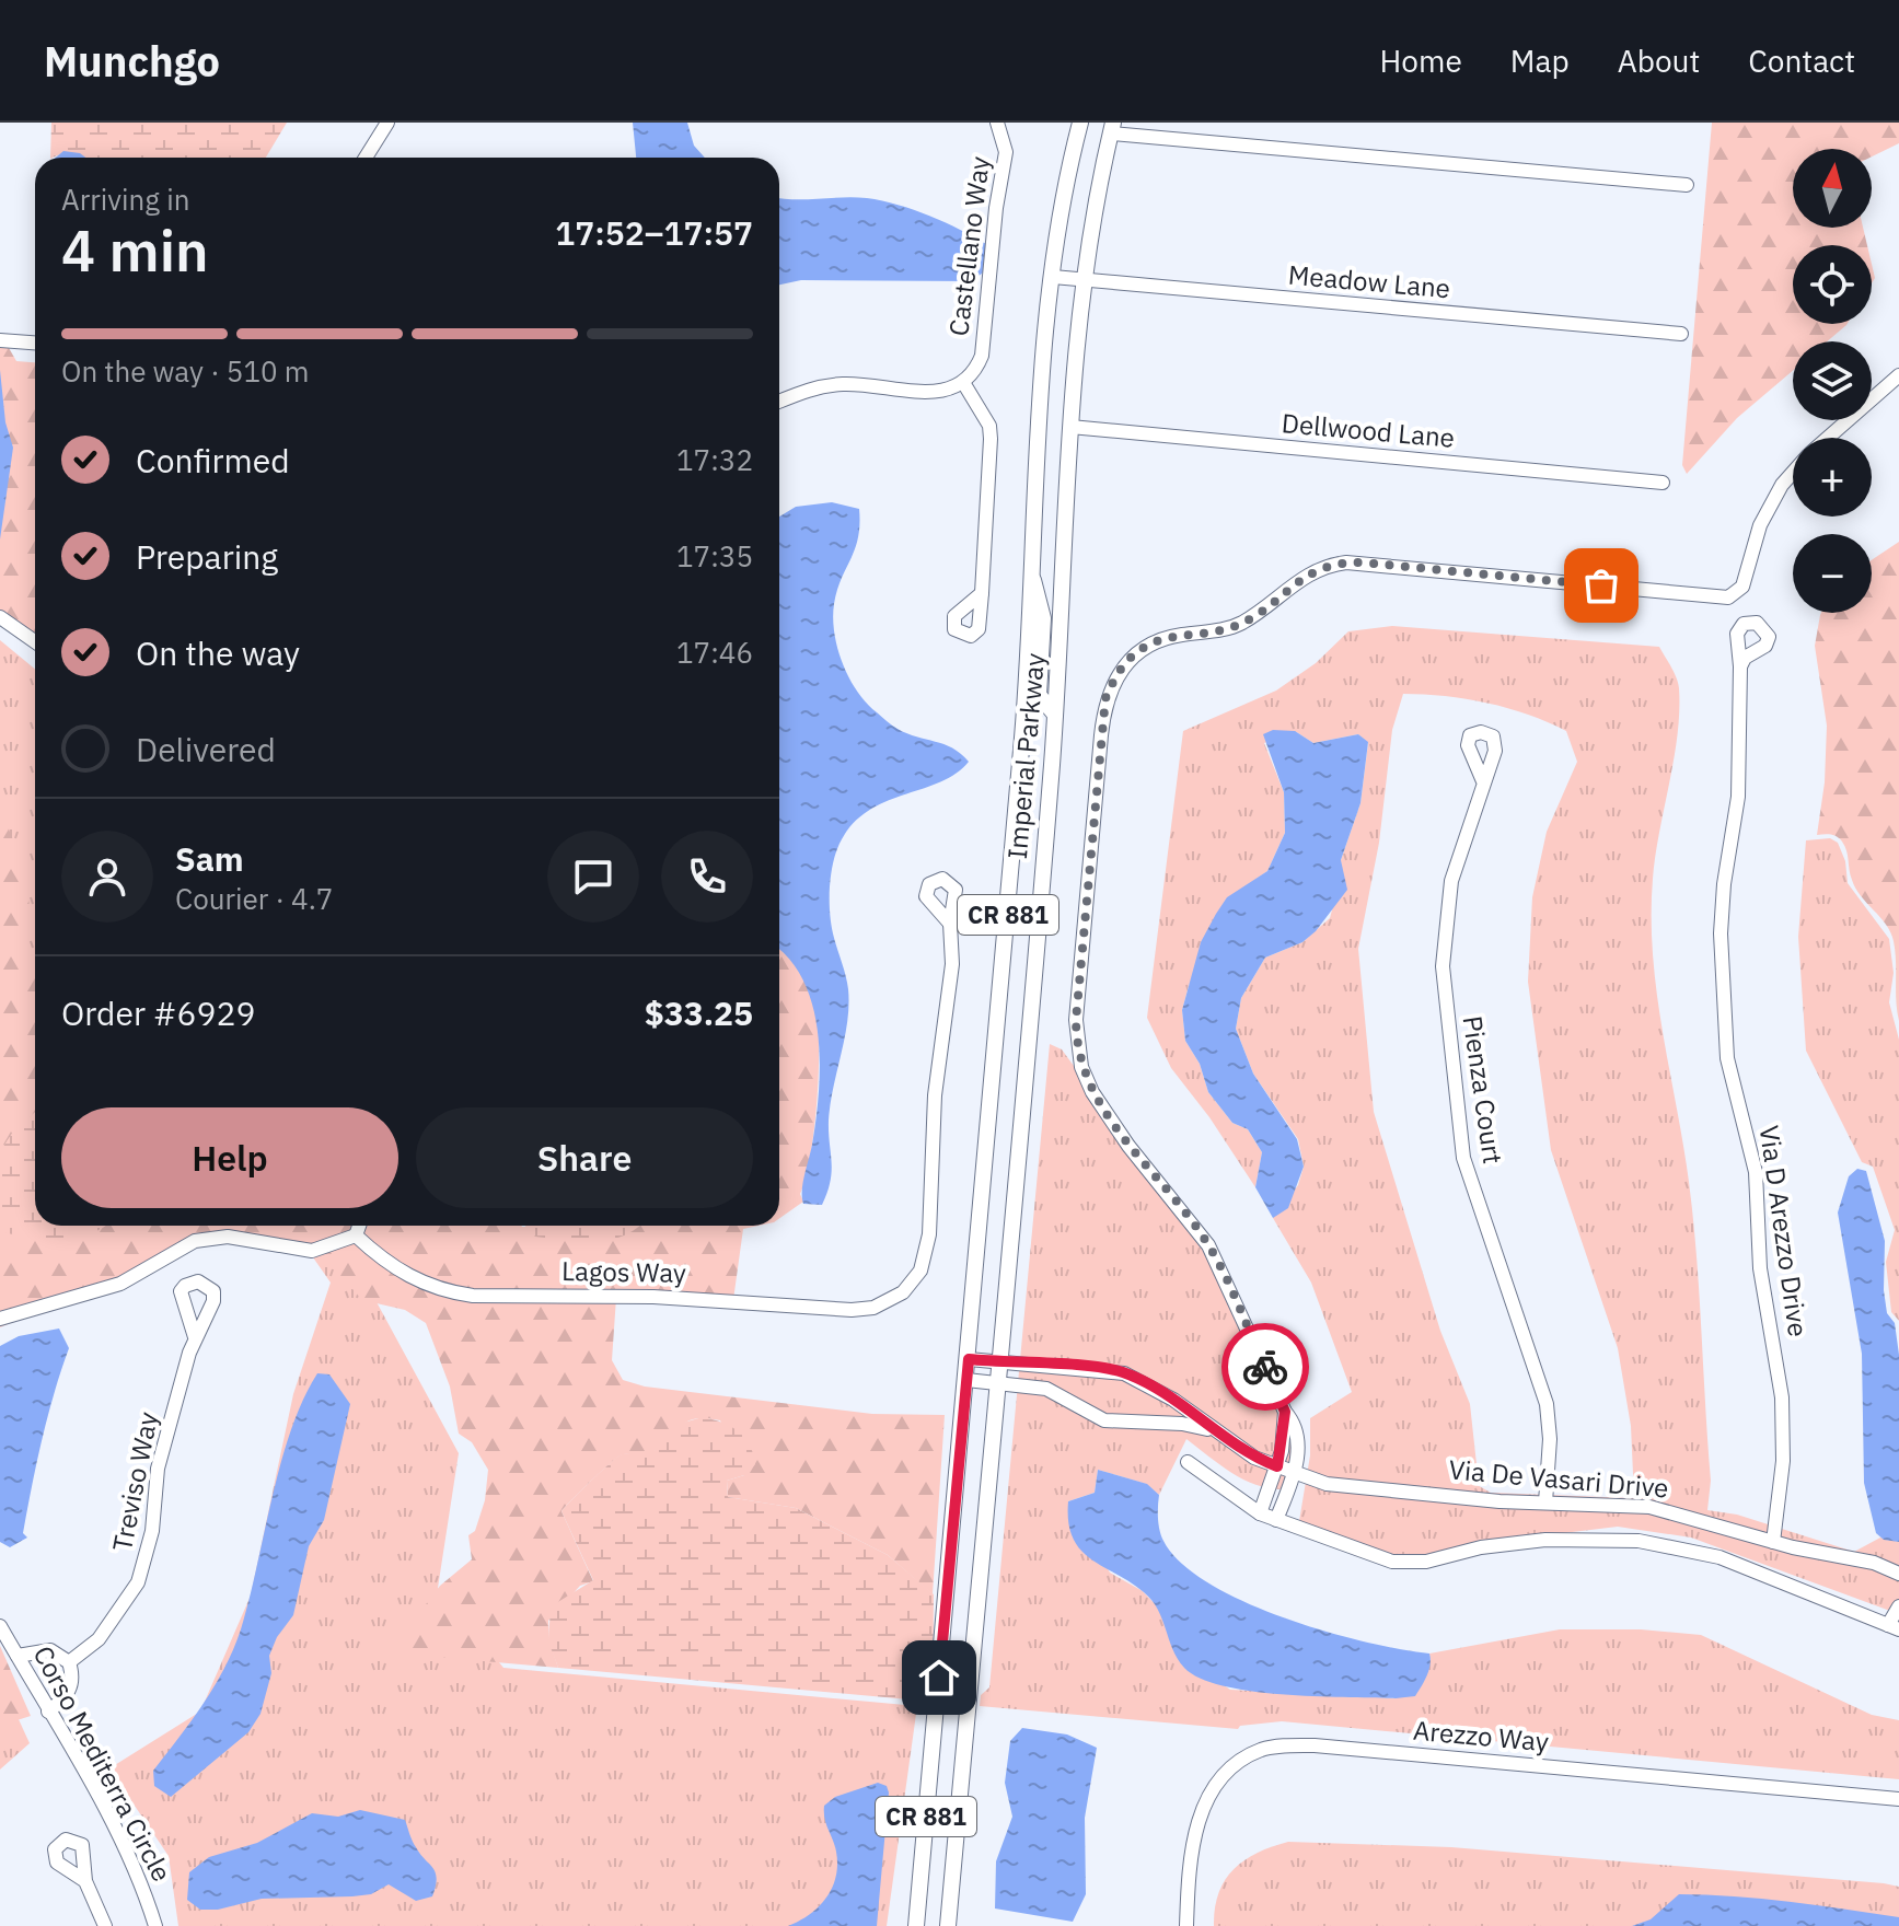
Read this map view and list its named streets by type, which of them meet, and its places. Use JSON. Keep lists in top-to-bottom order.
{
  "streets": {
    "main road": ["Imperial Parkway", "CR 881"],
    "street": [
      "Castellano Way",
      "Meadow Lane",
      "Dellwood Lane",
      "Pienza Court",
      "Via D Arezzo Drive",
      "Lagos Way",
      "Via De Vasari Drive",
      "Treviso Way",
      "Arezzo Way",
      "Corso Mediterra Circle"
    ]
  },
  "crossings": [
    ["Meadow Lane", "Imperial Parkway"],
    ["Dellwood Lane", "Imperial Parkway"],
    ["Imperial Parkway", "Via De Vasari Drive"],
    ["Pienza Court", "Via De Vasari Drive"],
    ["Via D Arezzo Drive", "Via De Vasari Drive"]
  ],
  "north": "top",
  "page": {
    "header": "Munchgo",
    "nav": [
      "Home",
      "Map",
      "About",
      "Contact"
    ],
    "map_buttons": ["+", "−"],
    "heading": ["4 min", "Arriving in", "17:52–17:57"],
    "panel": [
      "Sam",
      "Courier · 4.7",
      "Order #6929",
      "$33.25"
    ],
    "bar": "On the way · 510 m",
    "list": [
      ["Confirmed", "17:32"],
      ["Preparing", "17:35"],
      ["On the way", "17:46"],
      "Delivered"
    ],
    "buttons": ["Help", "Share"]
  }
}
